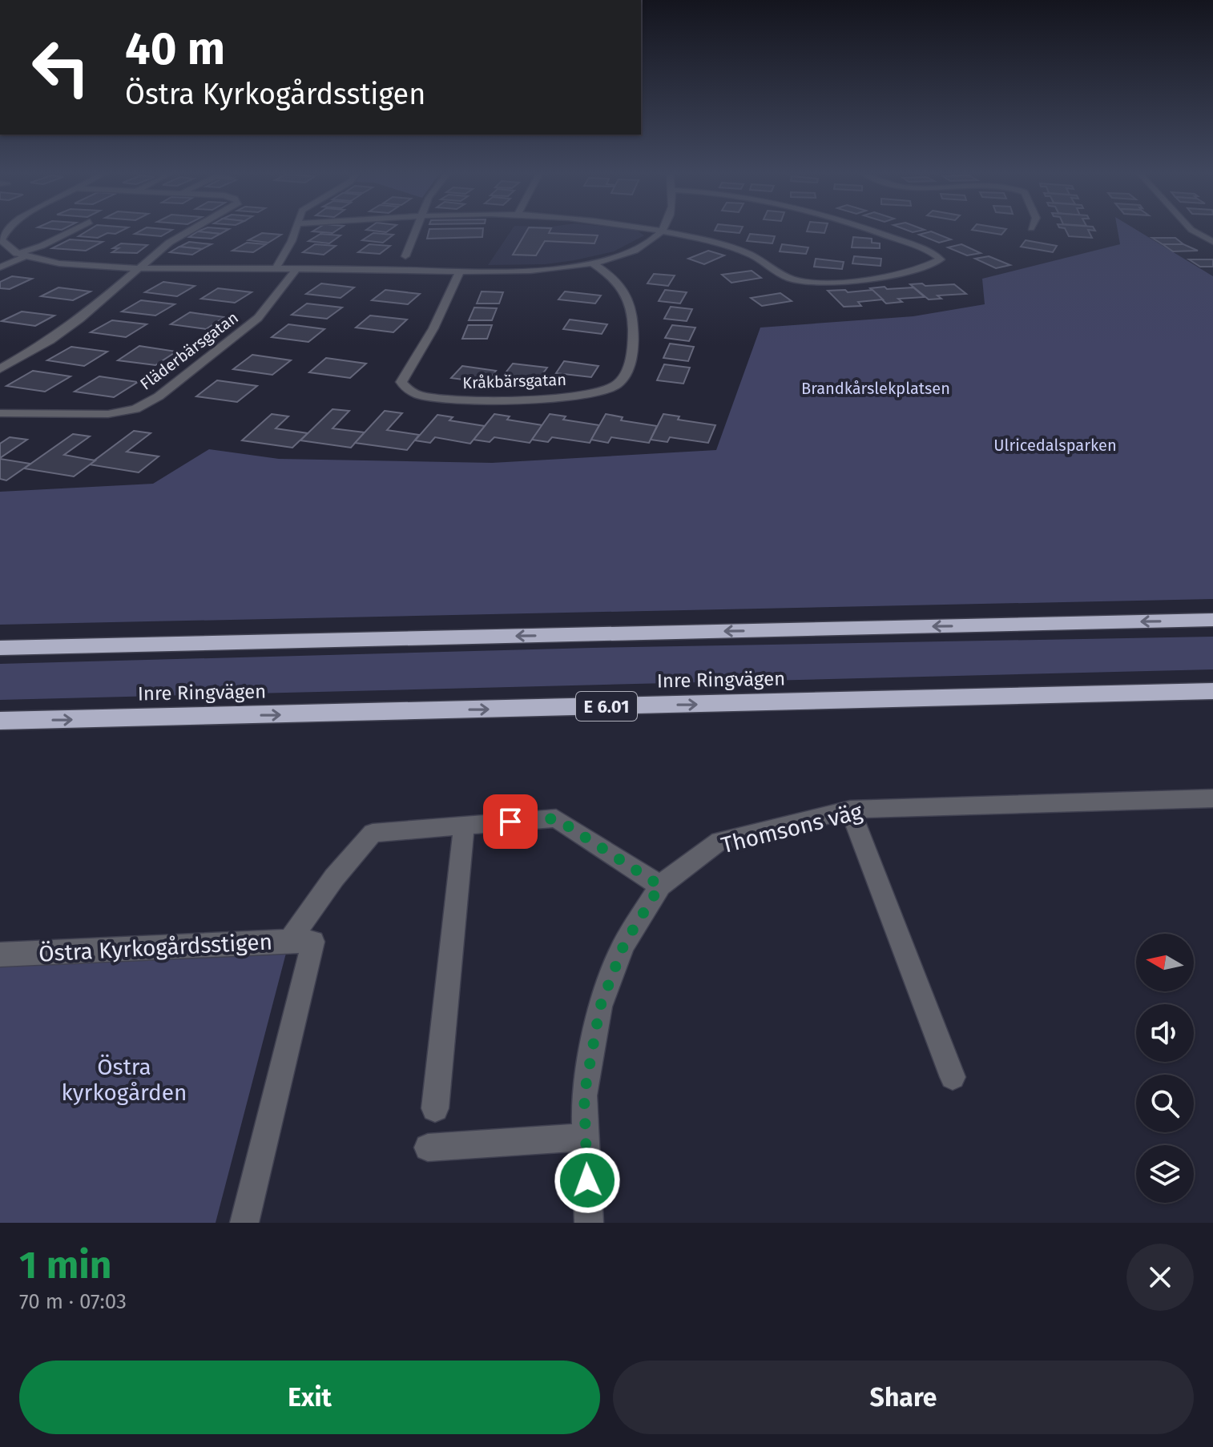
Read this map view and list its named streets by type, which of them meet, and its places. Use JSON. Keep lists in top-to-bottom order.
{
  "streets": {
    "highway": ["Inre Ringvägen", "E 6.01"],
    "street": [
      "Fläderbärsgatan",
      "Kråkbärsgatan",
      "Thomsons väg",
      "Östra Kyrkogårdsstigen"
    ]
  },
  "crossings": [
    ["Thomsons väg", "Östra Kyrkogårdsstigen"]
  ],
  "parks": ["Brandkårslekplatsen", "Ulricedalsparken", "Östra kyrkogården"],
  "north": "left",
  "page": {
    "turn": ["40 m", "Östra Kyrkogårdsstigen"],
    "heading": ["1 min", "70 m · 07:03"],
    "buttons": ["Exit", "Share"]
  }
}
